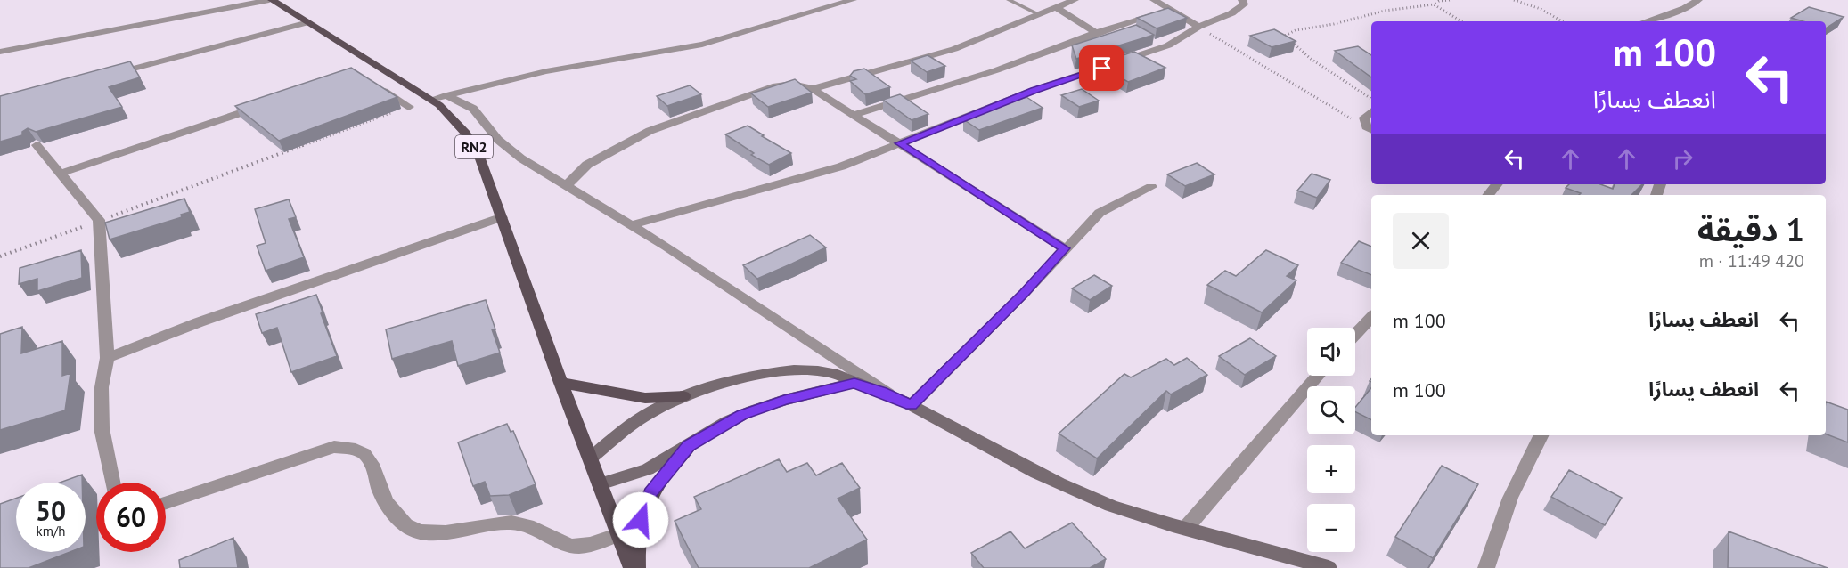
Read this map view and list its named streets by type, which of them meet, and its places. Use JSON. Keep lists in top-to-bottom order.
{
  "streets": {
    "main road": ["RN2"]
  },
  "page": {
    "turn": ["100 m", "انعطف يسارًا"],
    "heading": ["1 دقيقة", "420 m · 11:49"],
    "list": [
      {
        "name": "انعطف يسارًا",
        "value": "100 m"
      },
      {
        "name": "انعطف يسارًا",
        "value": "100 m"
      }
    ],
    "map_buttons": ["+", "−"],
    "speed": "50 km/h",
    "limit": "60"
  }
}
